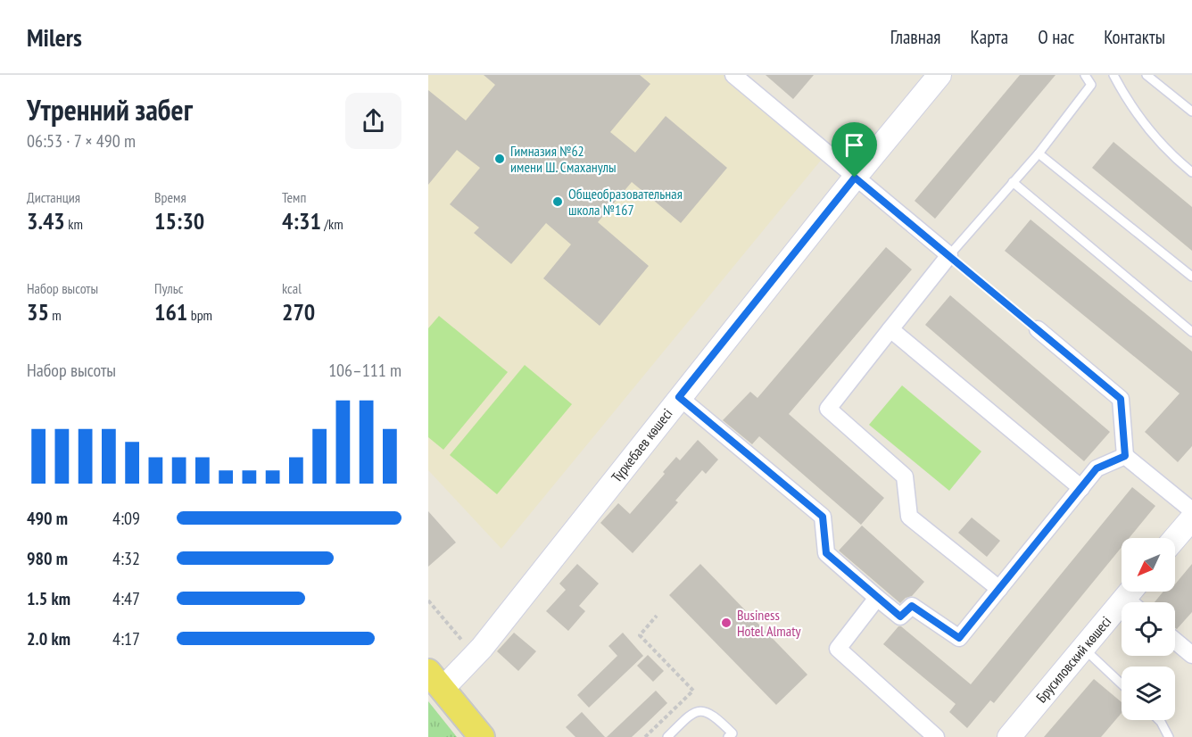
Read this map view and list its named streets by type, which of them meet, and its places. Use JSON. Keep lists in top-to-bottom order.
{
  "streets": {
    "street": ["Түркебаев көшесі", "Брусиловский көшесі"]
  },
  "places": ["Гимназия №62 имени Ш. Смаханулы", "Общеобразовательная школа №167", "Business Hotel Almaty"],
  "north": "bottom left",
  "page": {
    "header": "Milers",
    "nav": [
      "Главная",
      "Карта",
      "О нас",
      "Контакты"
    ],
    "heading": ["Утренний забег", "06:53 · 7 × 490 m"],
    "stats": [
      ["Дистанция", "3.43 km"],
      ["Время", "15:30"],
      ["Темп", "4:31 /km"],
      ["Набор высоты", "35 m"],
      ["Пульс", "161 bpm"],
      ["kcal", "270"]
    ],
    "chart": ["Набор высоты", "106–111 m"],
    "list": [
      {
        "name": "490 m",
        "note": "4:09"
      },
      {
        "name": "980 m",
        "note": "4:32"
      },
      {
        "name": "1.5 km",
        "note": "4:47"
      },
      {
        "name": "2.0 km",
        "note": "4:17"
      }
    ]
  }
}
